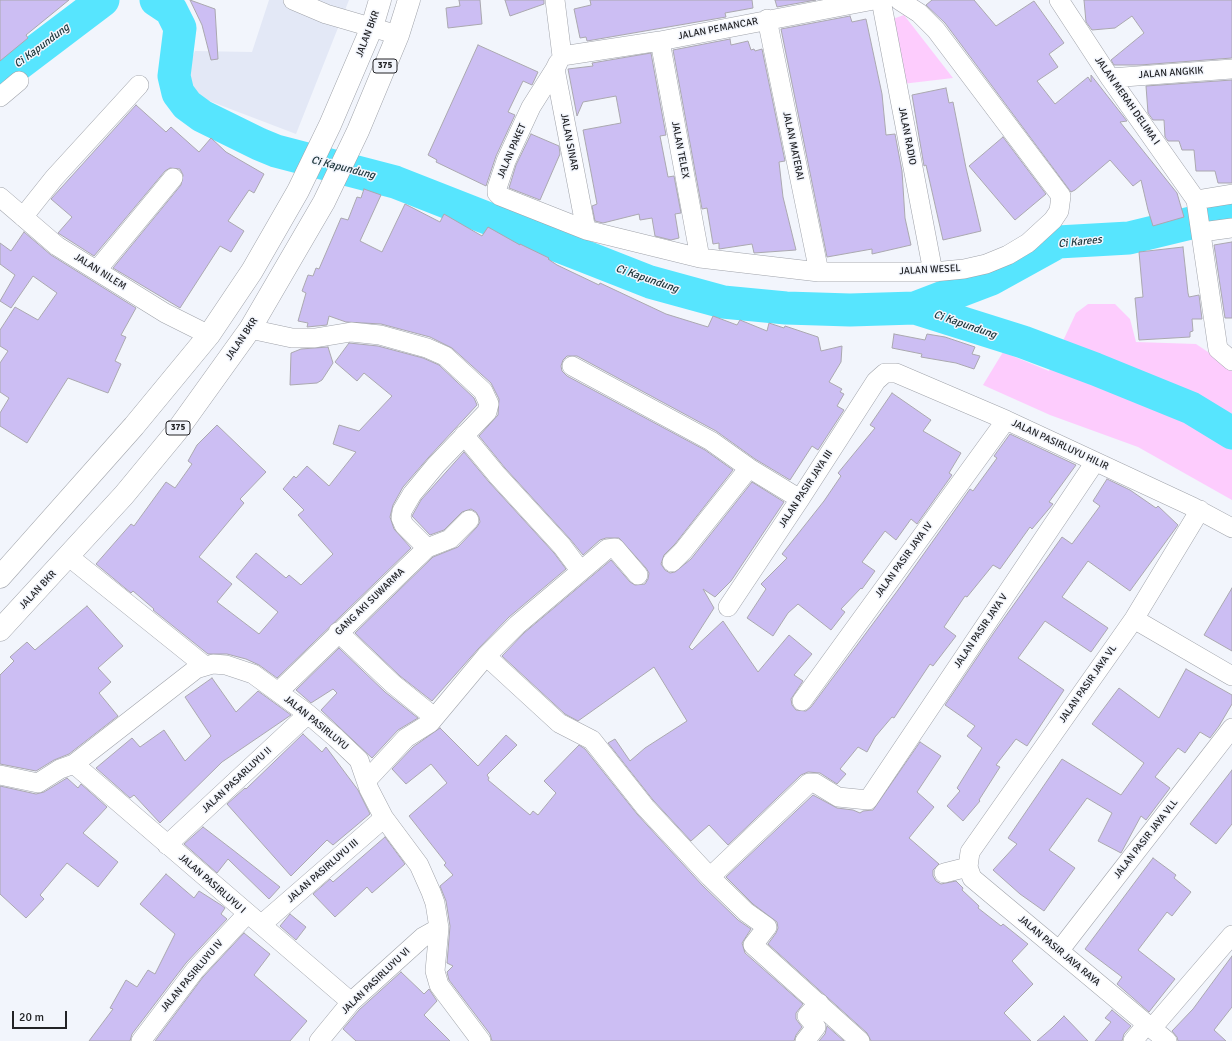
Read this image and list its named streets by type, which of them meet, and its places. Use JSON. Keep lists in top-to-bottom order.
{
  "streets": {
    "main road": ["JALAN BKR", "375"],
    "street": [
      "JALAN PEMANCAR",
      "JALAN ANGKIK",
      "JALAN MERAH DELIMA I",
      "JALAN RADIO",
      "JALAN SINAR",
      "JALAN MATERAI",
      "JALAN TELEX",
      "JALAN PAKET",
      "JALAN WESEL",
      "JALAN NILEM",
      "JALAN PASIRLUYU HILIR",
      "JALAN PASIR JAYA III",
      "JALAN PASIR JAYA IV",
      "GANG AKI SUWARMA",
      "JALAN PASIR JAYA V",
      "JALAN PASIR JAYA VL",
      "JALAN PASIRLUYU",
      "JALAN PASARLUYU II",
      "JALAN PASIR JAYA VLL",
      "JALAN PASIRLUYU III",
      "JALAN PASIRLUYU I",
      "JALAN PASIR JAYA RAYA",
      "JALAN PASIRLUYU IV",
      "JALAN PASIRLUYU VI"
    ]
  },
  "crossings": [
    ["JALAN PEMANCAR", "JALAN SINAR"],
    ["JALAN PEMANCAR", "JALAN MATERAI"],
    ["JALAN PEMANCAR", "JALAN TELEX"],
    ["JALAN PEMANCAR", "JALAN PAKET"],
    ["JALAN BKR", "JALAN NILEM"],
    ["JALAN ANGKIK", "JALAN MERAH DELIMA I"],
    ["JALAN RADIO", "JALAN WESEL"],
    ["JALAN SINAR", "JALAN PAKET"],
    ["JALAN SINAR", "JALAN WESEL"],
    ["JALAN MATERAI", "JALAN WESEL"],
    ["JALAN TELEX", "JALAN WESEL"],
    ["JALAN PAKET", "JALAN WESEL"],
    ["JALAN PASIRLUYU HILIR", "JALAN PASIR JAYA III"],
    ["JALAN PASIRLUYU HILIR", "JALAN PASIR JAYA IV"],
    ["JALAN PASIRLUYU HILIR", "JALAN PASIR JAYA V"],
    ["JALAN PASIRLUYU HILIR", "JALAN PASIR JAYA VL"],
    ["GANG AKI SUWARMA", "JALAN PASIRLUYU"],
    ["JALAN PASIR JAYA VL", "JALAN PASIR JAYA RAYA"],
    ["JALAN PASIRLUYU", "JALAN PASARLUYU II"],
    ["JALAN PASIRLUYU", "JALAN PASIRLUYU III"],
    ["JALAN PASIRLUYU", "JALAN PASIRLUYU I"],
    ["JALAN PASIRLUYU", "JALAN PASIRLUYU VI"],
    ["JALAN PASARLUYU II", "JALAN PASIRLUYU I"],
    ["JALAN PASIR JAYA VLL", "JALAN PASIR JAYA RAYA"],
    ["JALAN PASIRLUYU III", "JALAN PASIRLUYU I"],
    ["JALAN PASIRLUYU III", "JALAN PASIRLUYU IV"],
    ["JALAN PASIRLUYU I", "JALAN PASIRLUYU IV"],
    ["JALAN PASIRLUYU I", "JALAN PASIRLUYU VI"]
  ],
  "water": ["Ci Kapundung", "Ci Karees"],
  "scale_bar": "20 m"
}
